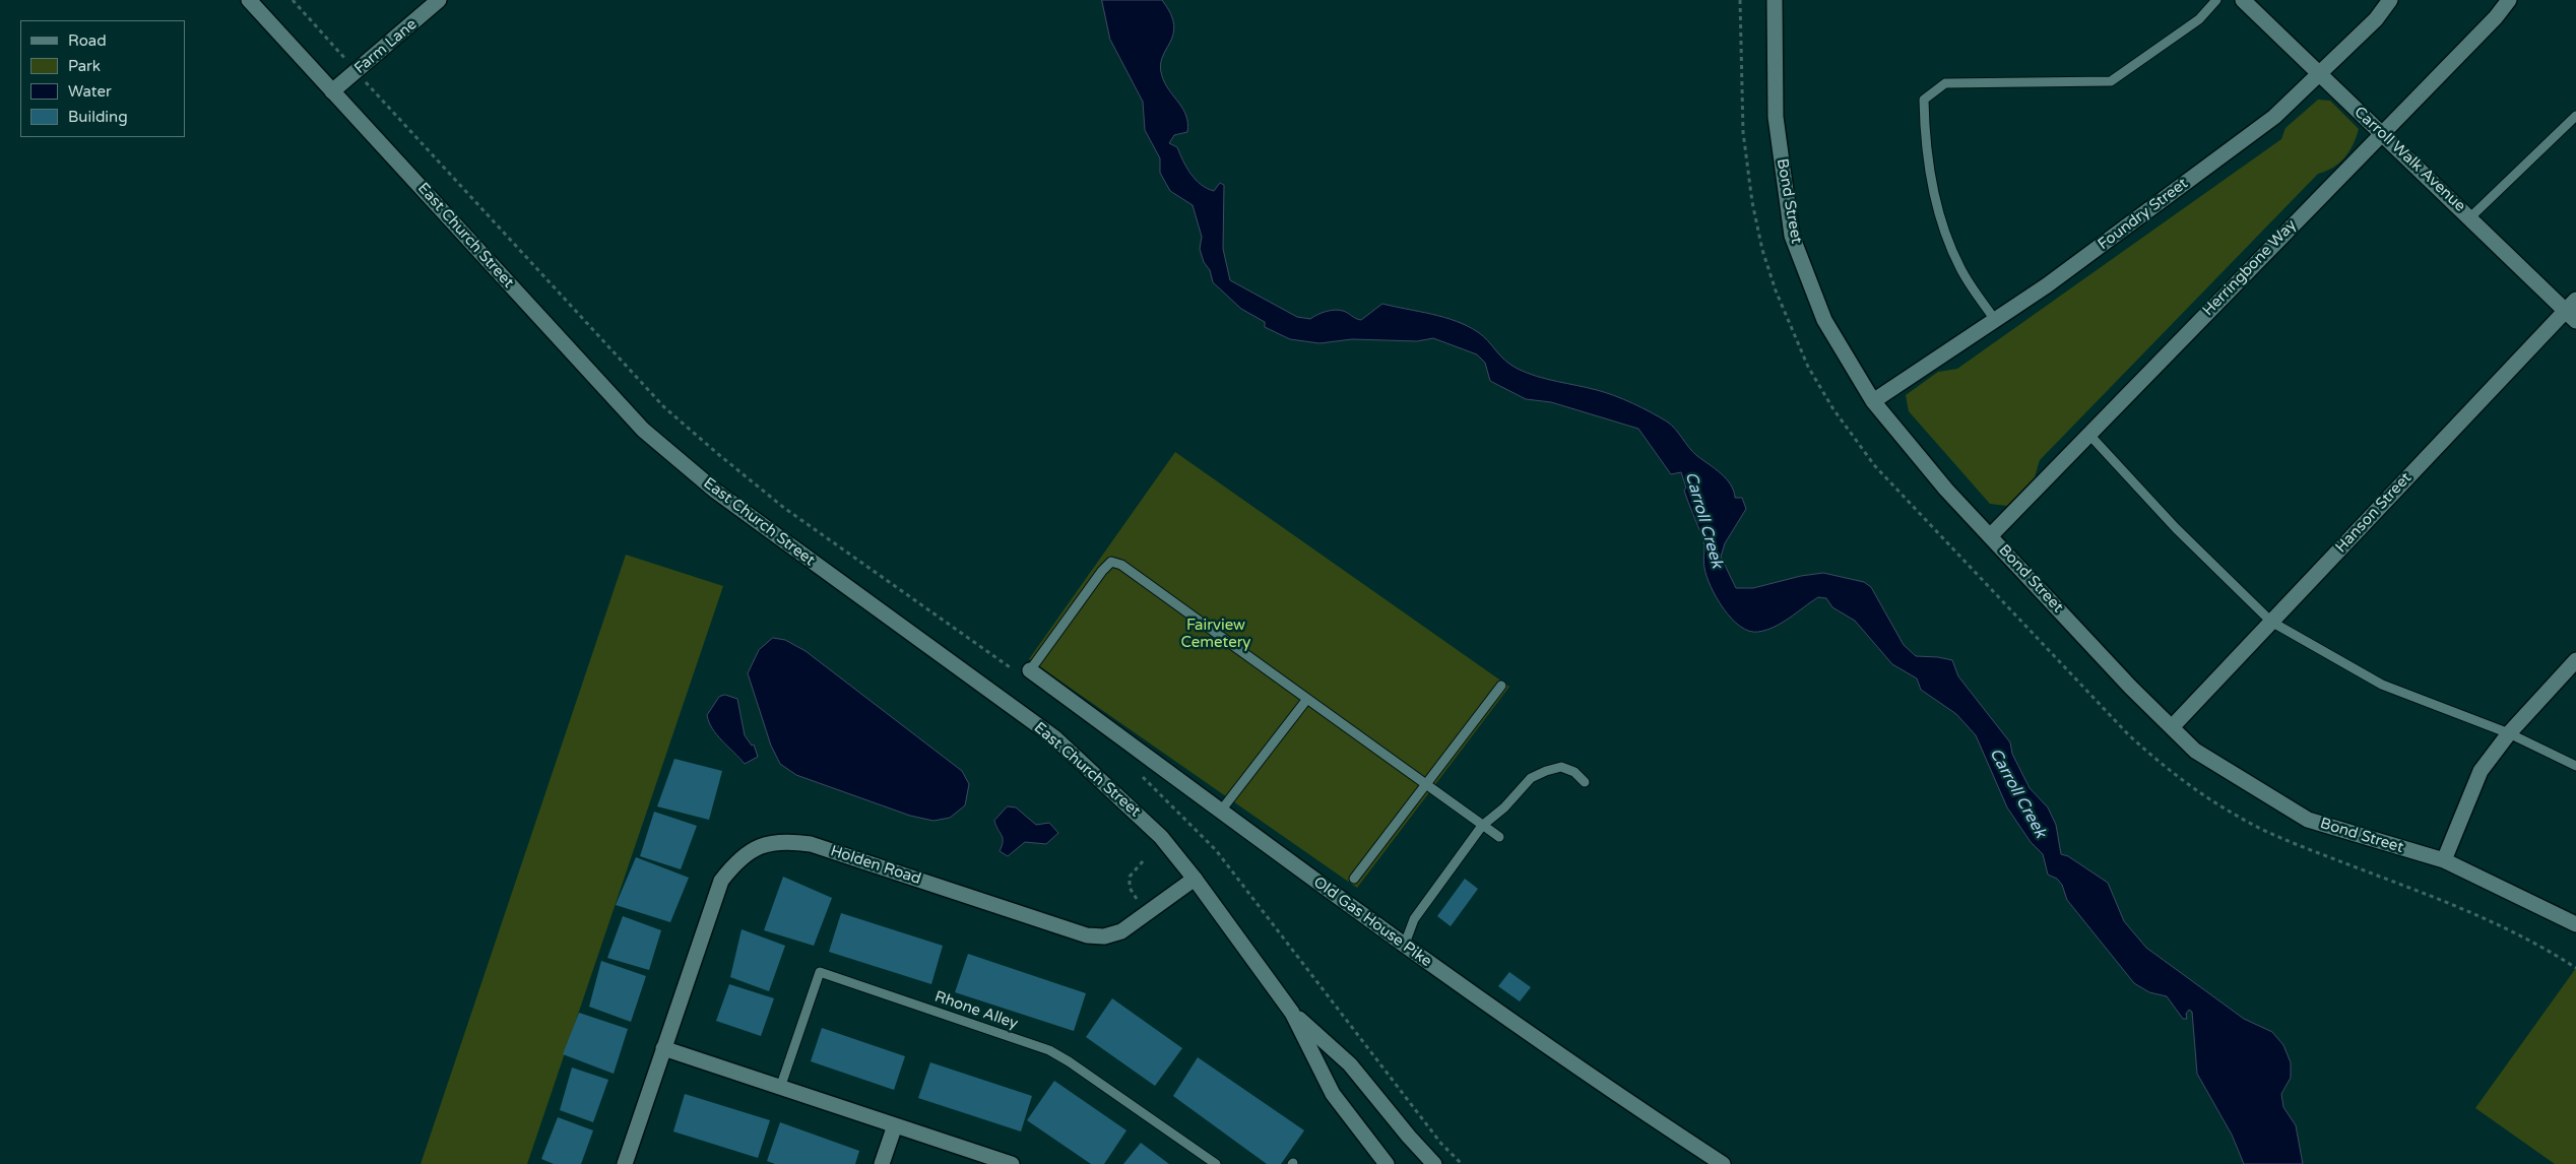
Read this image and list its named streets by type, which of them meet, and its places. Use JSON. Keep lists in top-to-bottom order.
{
  "streets": {
    "street": [
      "Farm Lane",
      "Carroll Walk Avenue",
      "Bond Street",
      "Foundry Street",
      "East Church Street",
      "Herringbone Way",
      "Hanson Street",
      "Holden Road",
      "Old Gas House Pike"
    ],
    "lane": ["Rhone Alley"]
  },
  "crossings": [
    ["Farm Lane", "East Church Street"],
    ["Carroll Walk Avenue", "Foundry Street"],
    ["Carroll Walk Avenue", "Herringbone Way"],
    ["Carroll Walk Avenue", "Hanson Street"],
    ["Bond Street", "Foundry Street"],
    ["Bond Street", "Herringbone Way"],
    ["Bond Street", "Hanson Street"],
    ["East Church Street", "Holden Road"]
  ],
  "water": ["Carroll Creek"],
  "parks": ["Fairview Cemetery"],
  "legend": [
    "Road",
    "Park",
    "Water",
    "Building"
  ]
}
